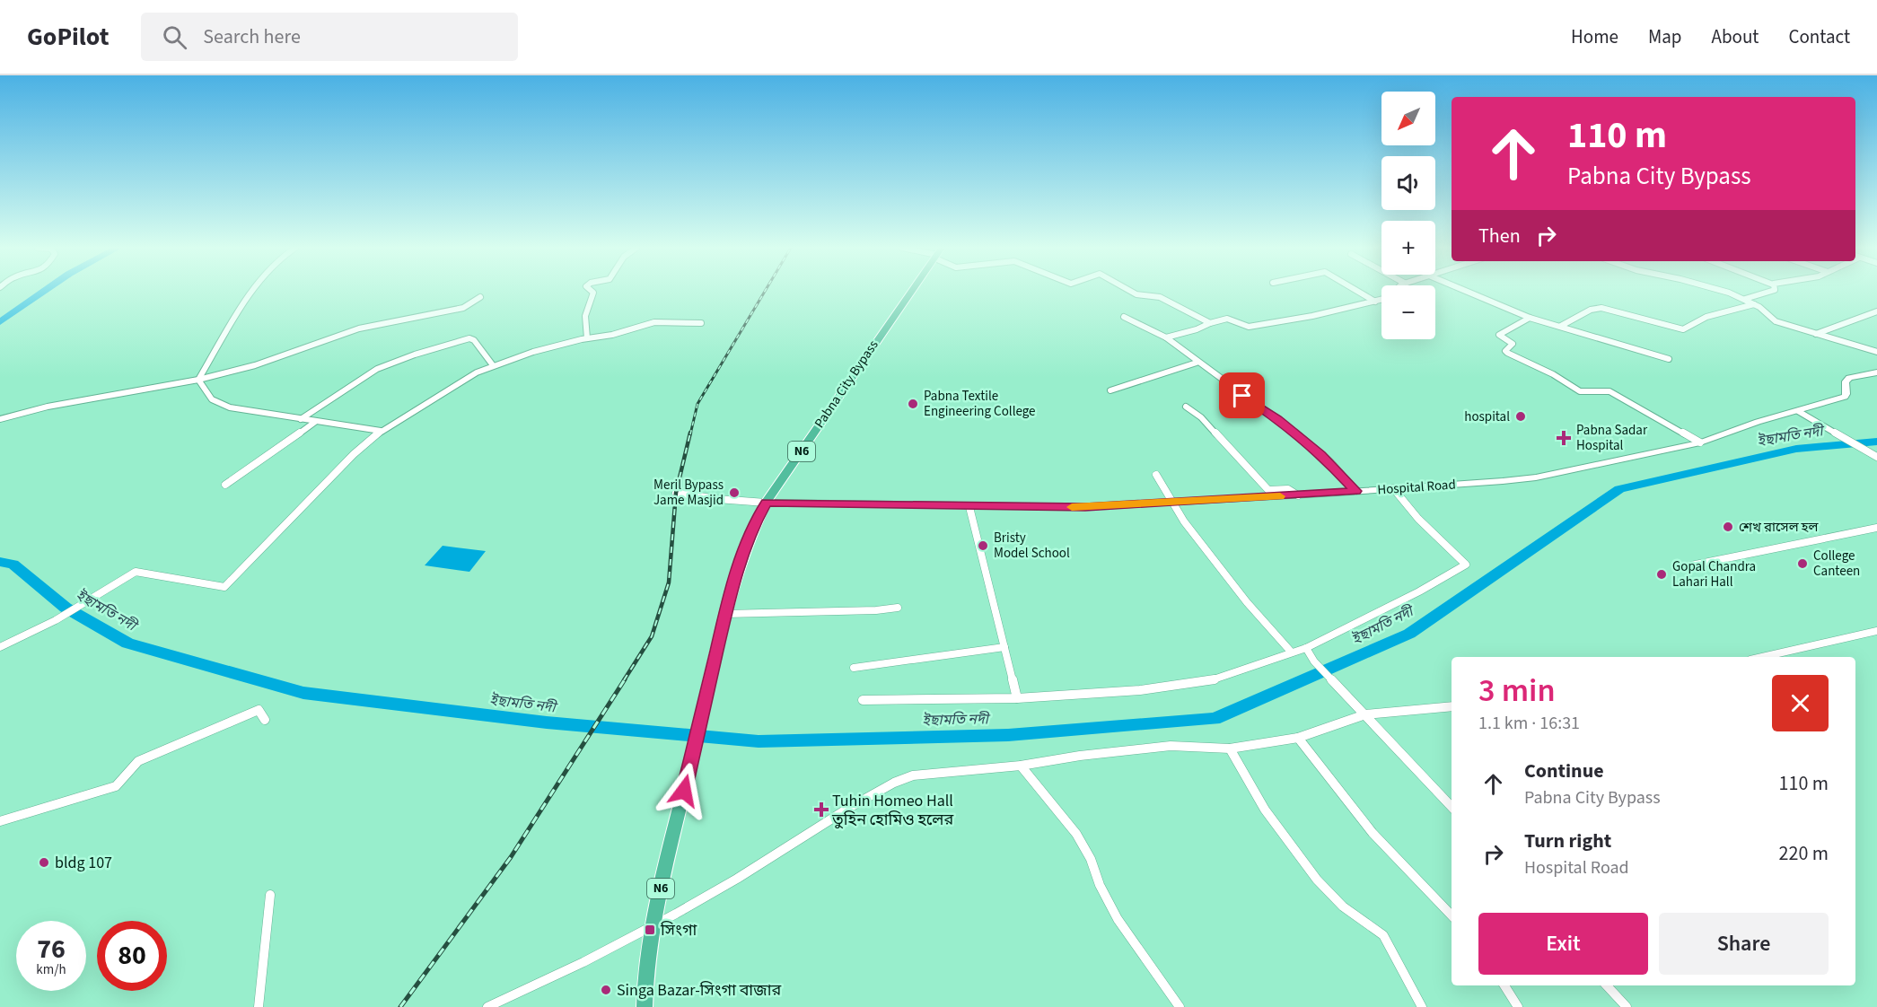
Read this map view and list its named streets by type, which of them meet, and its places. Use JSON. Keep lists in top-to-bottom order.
{
  "streets": {
    "highway": ["Pabna City Bypass", "N6"],
    "main road": ["Hospital Road"]
  },
  "crossings": [
    ["Pabna City Bypass", "N6"],
    ["Pabna City Bypass", "Hospital Road"]
  ],
  "water": ["ইছামতি নদী"],
  "places": {
    "other": [
      "Pabna Textile Engineering College",
      "hospital",
      "Meril Bypass Jame Masjid",
      "শেখ রাসেল হল",
      "Bristy Model School",
      "College Canteen",
      "Gopal Chandra Lahari Hall",
      "bldg 107",
      "Singa Bazar-সিংগা বাজার"
    ],
    "health": ["Pabna Sadar Hospital", "Tuhin Homeo Hall তুহিন হোমিও হলের"],
    "transit": ["সিংগা"]
  },
  "north": "bottom left",
  "page": {
    "header": "GoPilot",
    "search": "Search here",
    "nav": [
      "Home",
      "Map",
      "About",
      "Contact"
    ],
    "map_buttons": ["+", "−"],
    "turn": ["110 m", "Pabna City Bypass"],
    "then": "Then",
    "heading": ["3 min", "1.1 km · 16:31"],
    "list": [
      {
        "name": "Continue",
        "note": "Pabna City Bypass",
        "value": "110 m"
      },
      {
        "name": "Turn right",
        "note": "Hospital Road",
        "value": "220 m"
      }
    ],
    "buttons": ["Exit", "Share"],
    "speed": "76 km/h",
    "limit": "80"
  }
}
